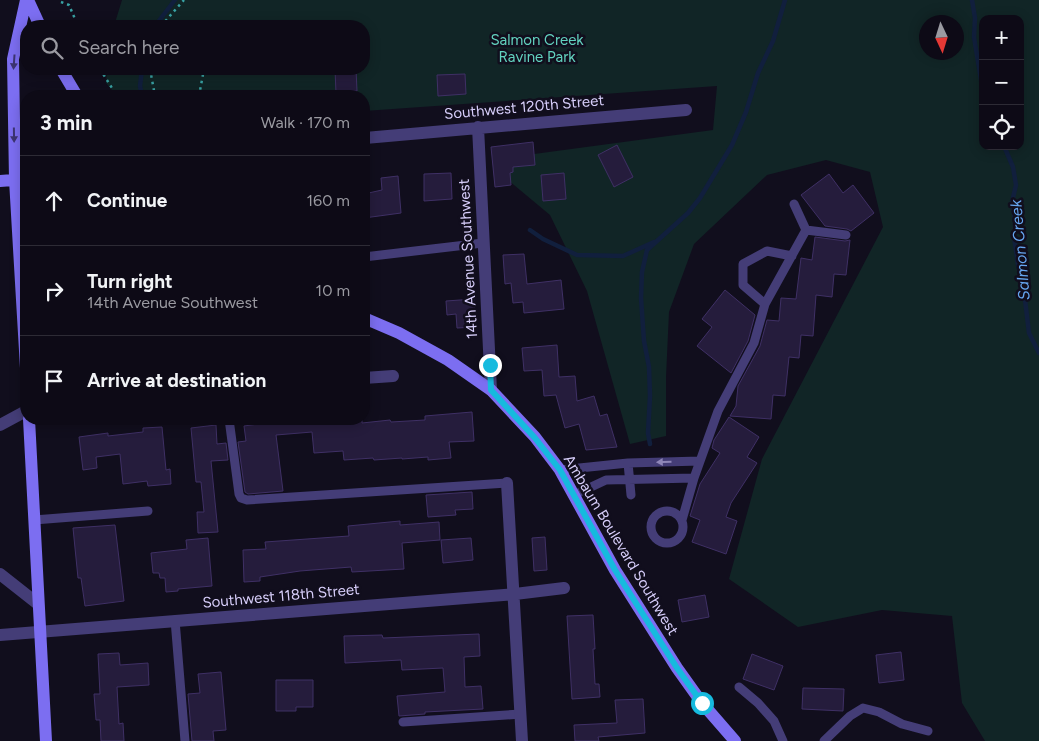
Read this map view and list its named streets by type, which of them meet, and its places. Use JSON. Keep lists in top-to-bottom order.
{
  "streets": {
    "street": [
      "Southwest 120th Street",
      "14th Avenue Southwest",
      "Ambaum Boulevard Southwest",
      "Southwest 118th Street"
    ]
  },
  "crossings": [
    ["Southwest 120th Street", "14th Avenue Southwest"],
    ["14th Avenue Southwest", "Ambaum Boulevard Southwest"]
  ],
  "water": ["Salmon Creek"],
  "parks": ["Salmon Creek Ravine Park"],
  "north": "bottom",
  "page": {
    "map_buttons": ["+", "−"],
    "search": "Search here",
    "heading": ["3 min", "Walk · 170 m"],
    "list": [
      ["Continue", "160 m"],
      ["Turn right", "14th Avenue Southwest", "10 m"],
      "Arrive at destination"
    ]
  }
}
